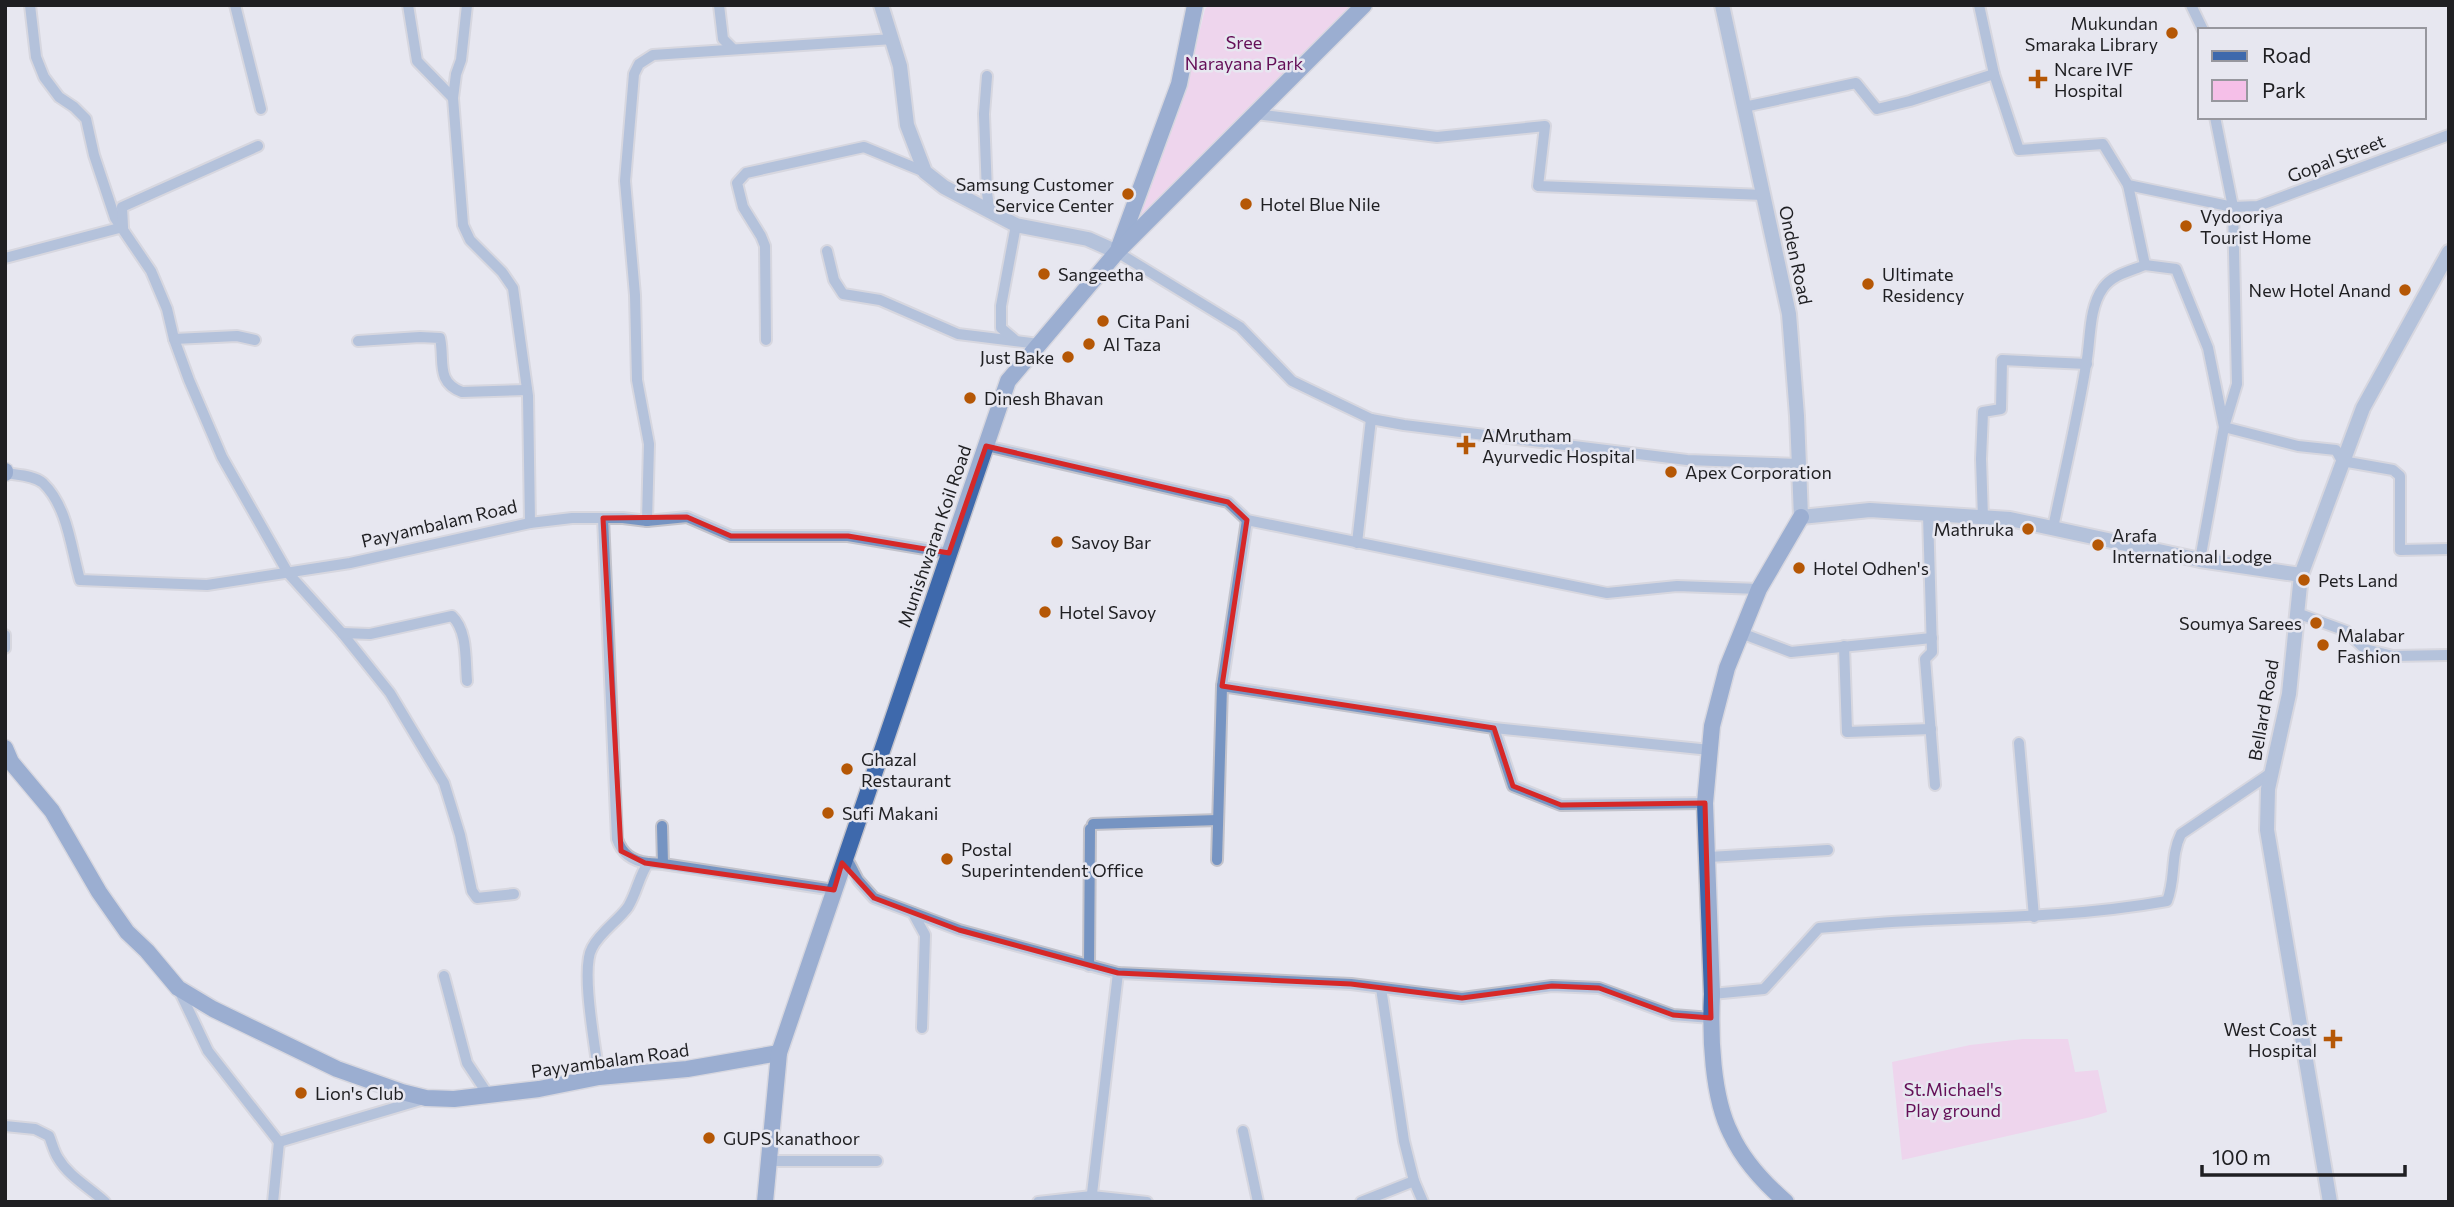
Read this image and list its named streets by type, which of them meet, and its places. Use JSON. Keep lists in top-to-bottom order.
{
  "streets": {
    "main road": ["Payyambalam Road", "Munishwaran Koil Road"],
    "street": ["Gopal Street", "Onden Road", "Bellard Road"]
  },
  "crossings": [
    ["Payyambalam Road", "Munishwaran Koil Road"]
  ],
  "parks": ["Sree Narayana Park", "St.Michael's Play ground"],
  "places": {
    "other": [
      "Mukundan Smaraka Library",
      "Samsung Customer Service Center",
      "Hotel Blue Nile",
      "Vydooriya Tourist Home",
      "Sangeetha",
      "Ultimate Residency",
      "New Hotel Anand",
      "Cita Pani",
      "Al Taza",
      "Just Bake",
      "Dinesh Bhavan",
      "Apex Corporation",
      "Mathruka",
      "Savoy Bar",
      "Arafa International Lodge",
      "Hotel Odhen's",
      "Pets Land",
      "Hotel Savoy",
      "Soumya Sarees",
      "Malabar Fashion",
      "Ghazal Restaurant",
      "Sufi Makani",
      "Postal Superintendent Office",
      "Lion's Club",
      "GUPS kanathoor"
    ],
    "health": ["Ncare IVF Hospital", "AMrutham Ayurvedic Hospital", "West Coast Hospital"]
  },
  "legend": ["Road", "Park"],
  "scale_bar": "100 m"
}
